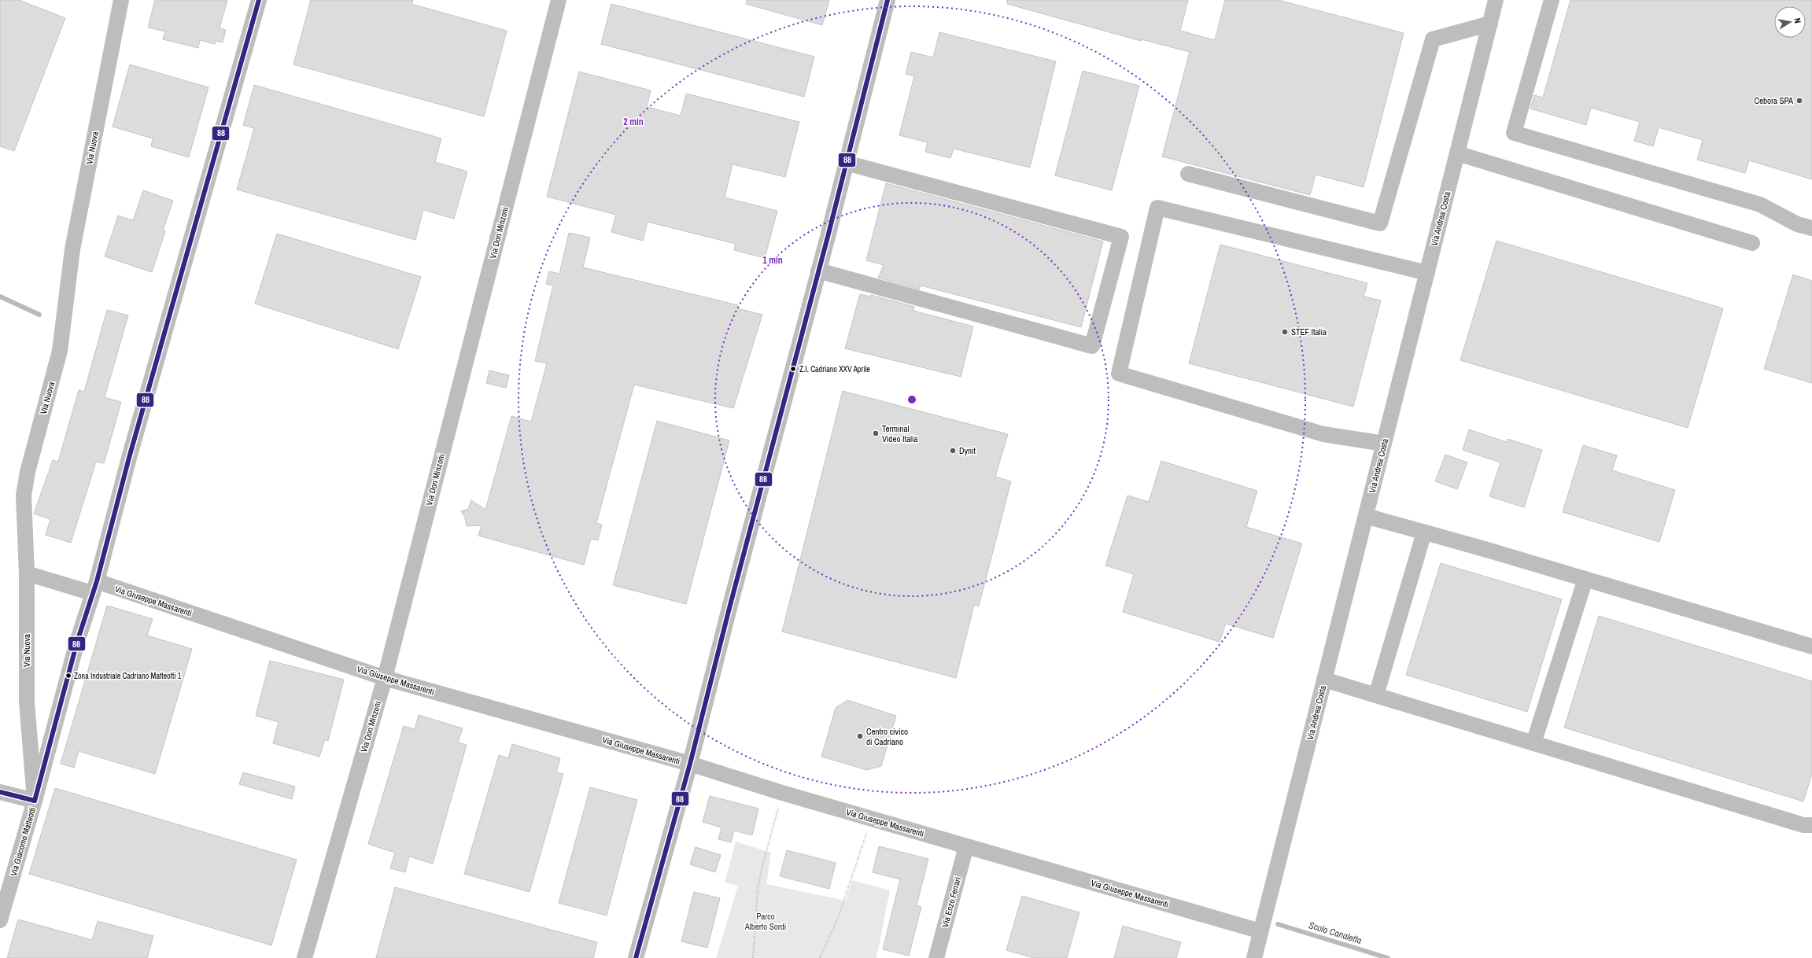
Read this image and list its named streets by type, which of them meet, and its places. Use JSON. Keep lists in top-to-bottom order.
{
  "streets": {
    "street": [
      "Via Nuova",
      "Via Andrea Costa",
      "Via Don Minzoni",
      "Via Giuseppe Massarenti",
      "Via Giacomo Matteotti",
      "Via Enzo Ferrari"
    ]
  },
  "crossings": [
    ["Via Nuova", "Via Giuseppe Massarenti"],
    ["Via Nuova", "Via Giacomo Matteotti"],
    ["Via Andrea Costa", "Via Giuseppe Massarenti"],
    ["Via Don Minzoni", "Via Giuseppe Massarenti"],
    ["Via Giuseppe Massarenti", "Via Giacomo Matteotti"],
    ["Via Giuseppe Massarenti", "Via Enzo Ferrari"]
  ],
  "water": ["Scolo Canaletta"],
  "parks": ["Parco Alberto Sordi"],
  "places": [
    "Cebora SPA",
    "STEF Italia",
    "Z.I. Cadriano XXV Aprile",
    "Terminal Video Italia",
    "Dynit",
    "Zona Industriale Cadriano Matteotti 1",
    "Centro civico di Cadriano"
  ],
  "lines": ["transit line 88"],
  "north": "right",
  "rings": ["2 min", "1 min"]
}
